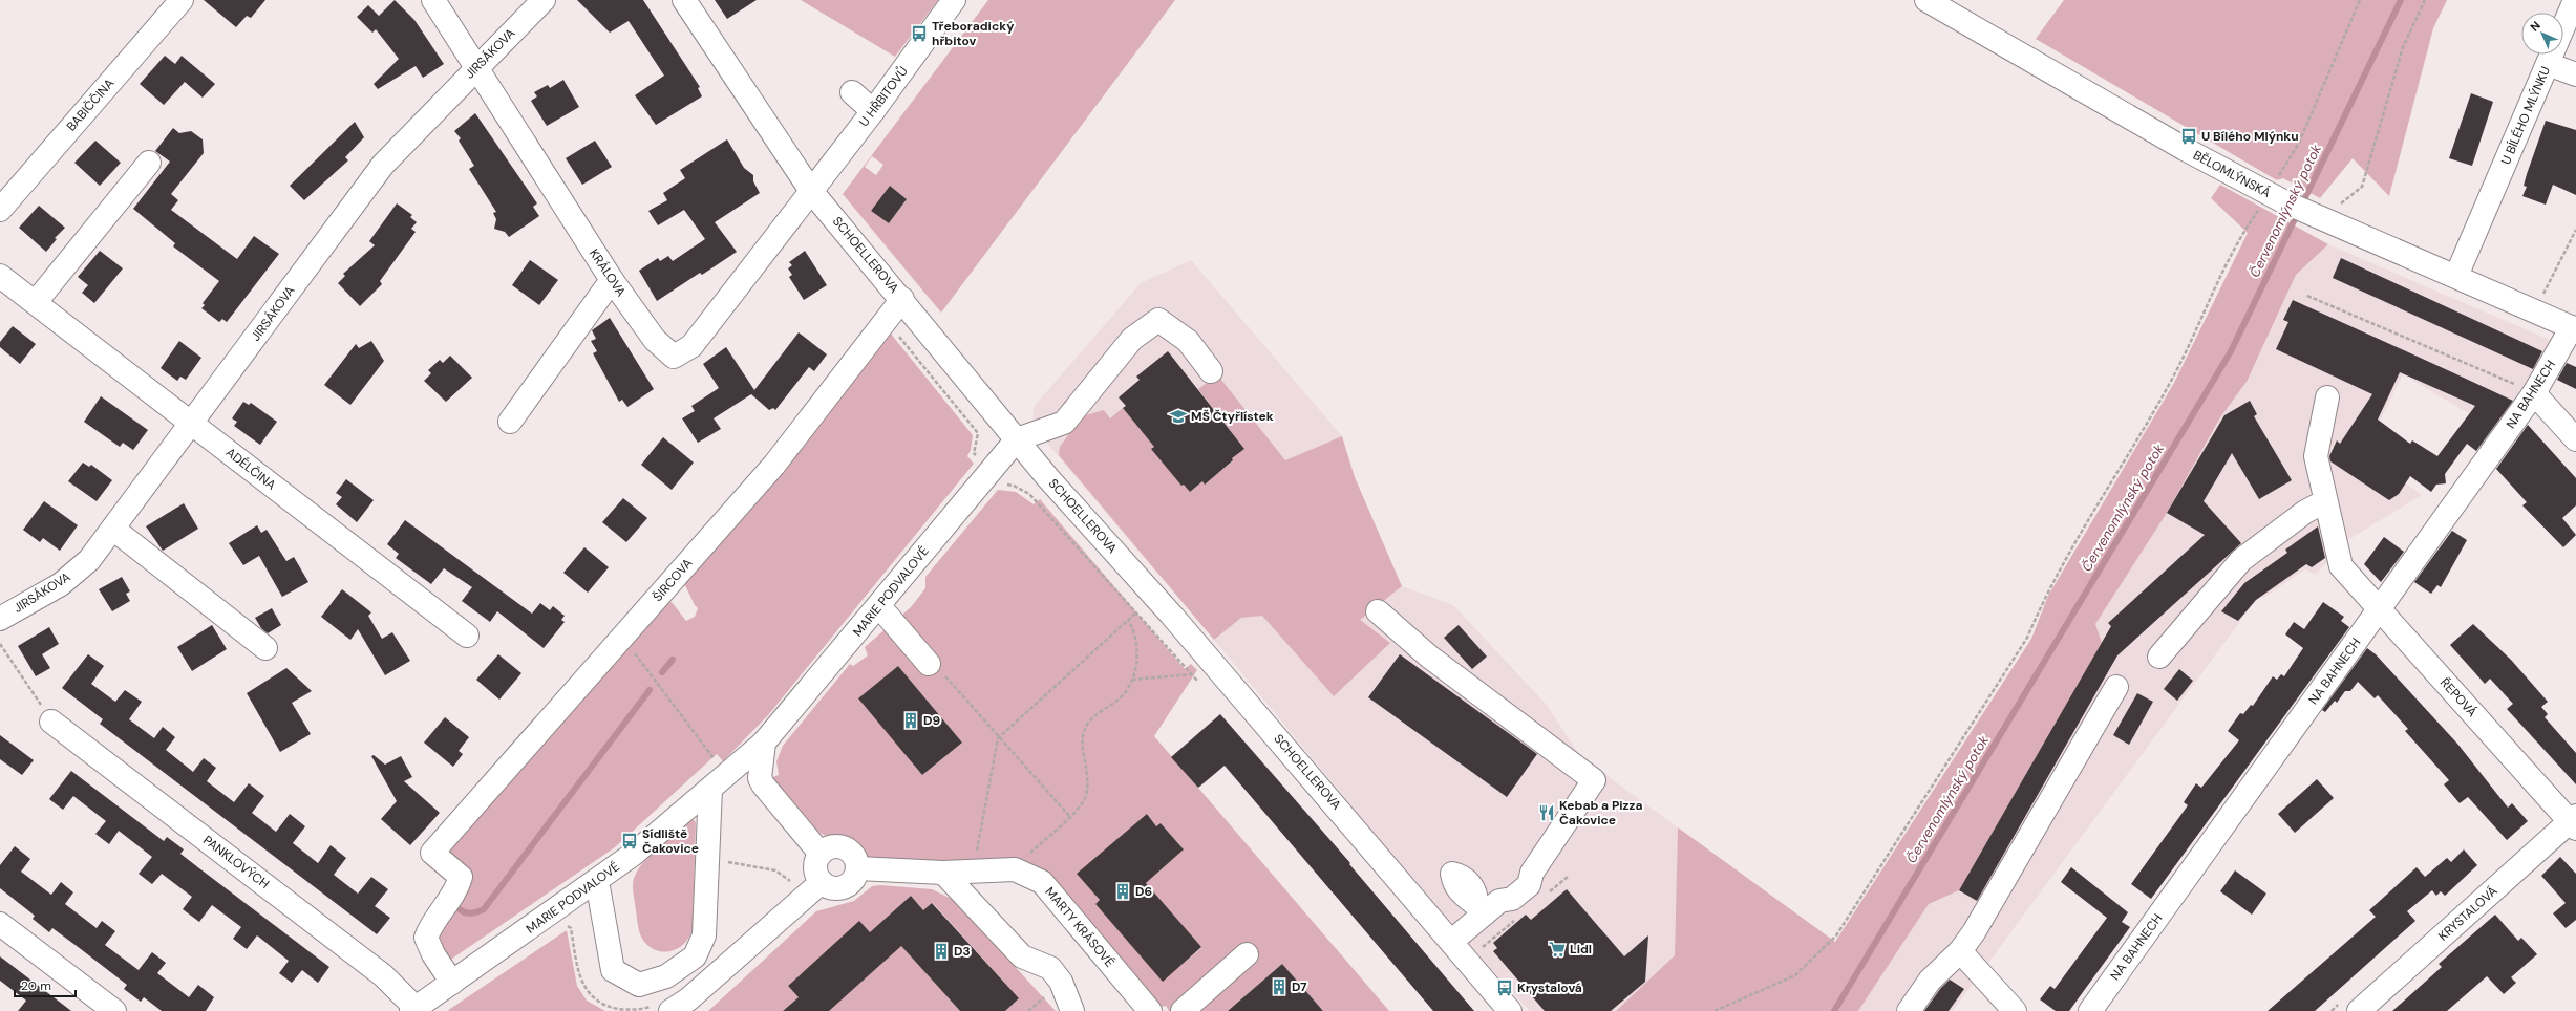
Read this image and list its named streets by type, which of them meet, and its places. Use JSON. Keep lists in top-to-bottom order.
{
  "streets": {
    "street": [
      "JIRSÁKOVA",
      "U HŘBITOVŮ",
      "BABIČČINA",
      "U BÍLÉHO MLÝNKU",
      "BĚLOMLÝNSKÁ",
      "SCHOELLEROVA",
      "KRÁLOVA",
      "NA BAHNECH",
      "ADÉLČINA",
      "ŠIRCOVA",
      "MARIE PODVALOVÉ",
      "ŘEPOVÁ",
      "PANKLOVÝCH",
      "KRYSTALOVÁ",
      "MARTY KRÁSOVÉ"
    ]
  },
  "crossings": [
    ["JIRSÁKOVA", "KRÁLOVA"],
    ["JIRSÁKOVA", "ADÉLČINA"],
    ["U HŘBITOVŮ", "SCHOELLEROVA"],
    ["U HŘBITOVŮ", "KRÁLOVA"],
    ["U BÍLÉHO MLÝNKU", "BĚLOMLÝNSKÁ"],
    ["BĚLOMLÝNSKÁ", "NA BAHNECH"],
    ["SCHOELLEROVA", "KRÁLOVA"],
    ["SCHOELLEROVA", "ŠIRCOVA"],
    ["SCHOELLEROVA", "MARIE PODVALOVÉ"],
    ["NA BAHNECH", "ŘEPOVÁ"],
    ["ŠIRCOVA", "MARIE PODVALOVÉ"],
    ["MARIE PODVALOVÉ", "PANKLOVÝCH"],
    ["ŘEPOVÁ", "KRYSTALOVÁ"]
  ],
  "water": ["Červenomlýnský potok"],
  "places": {
    "bus stop": [
      "Třeboradický hřbitov",
      "U Bílého Mlýnku",
      "Sídliště Čakovice",
      "Krystalová"
    ],
    "school or university": ["MŠ Čtyřlístek"],
    "building": [
      "D9",
      "D6",
      "D3",
      "D7"
    ],
    "restaurant": ["Kebab a Pizza Čakovice"],
    "supermarket": ["Lidl"]
  },
  "scale_bar": "20 m",
  "north": "top left"
}
